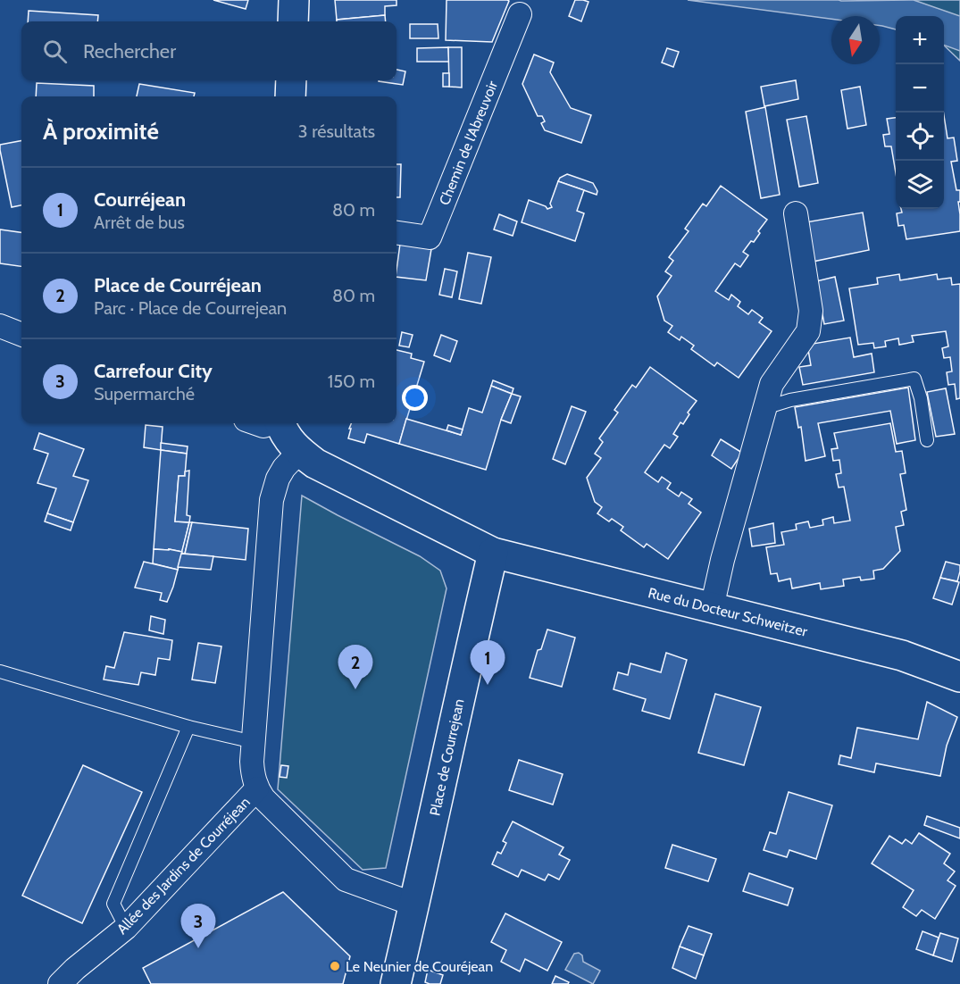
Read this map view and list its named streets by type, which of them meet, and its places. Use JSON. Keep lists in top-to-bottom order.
{
  "streets": {
    "street": [
      "Chemin de l'Abreuvoir",
      "Rue du Docteur Schweitzer",
      "Place de Courrejean",
      "Allée des Jardins de Courréjean"
    ]
  },
  "crossings": [
    ["Rue du Docteur Schweitzer", "Place de Courrejean"]
  ],
  "places": ["Le Neunier de Couréjean"],
  "north": "bottom",
  "page": {
    "map_buttons": ["+", "−"],
    "search": "Rechercher",
    "heading": ["À proximité", "3 résultats"],
    "list": [
      {
        "mark": "1",
        "name": "Courréjean",
        "note": "Arrêt de bus",
        "value": "80 m"
      },
      {
        "mark": "2",
        "name": "Place de Courréjean",
        "note": "Parc · Place de Courrejean",
        "value": "80 m"
      },
      {
        "mark": "3",
        "name": "Carrefour City",
        "note": "Supermarché",
        "value": "150 m"
      }
    ],
    "pins": ["1", "2", "3"]
  }
}
